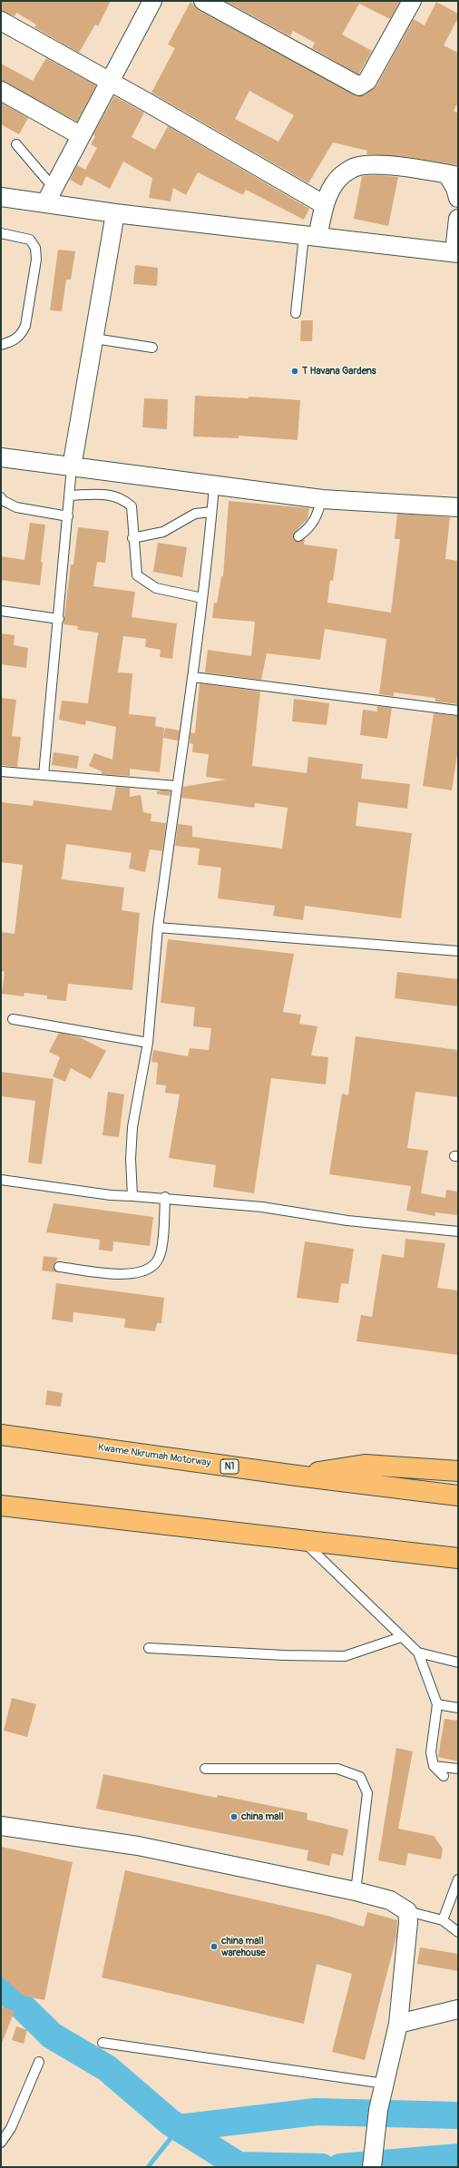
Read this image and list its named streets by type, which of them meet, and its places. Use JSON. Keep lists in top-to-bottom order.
{
  "streets": {
    "highway": ["Kwame Nkrumah Motorway", "N1"]
  },
  "places": ["T Havana Gardens", "china mall", "china mall warehouse"]
}
